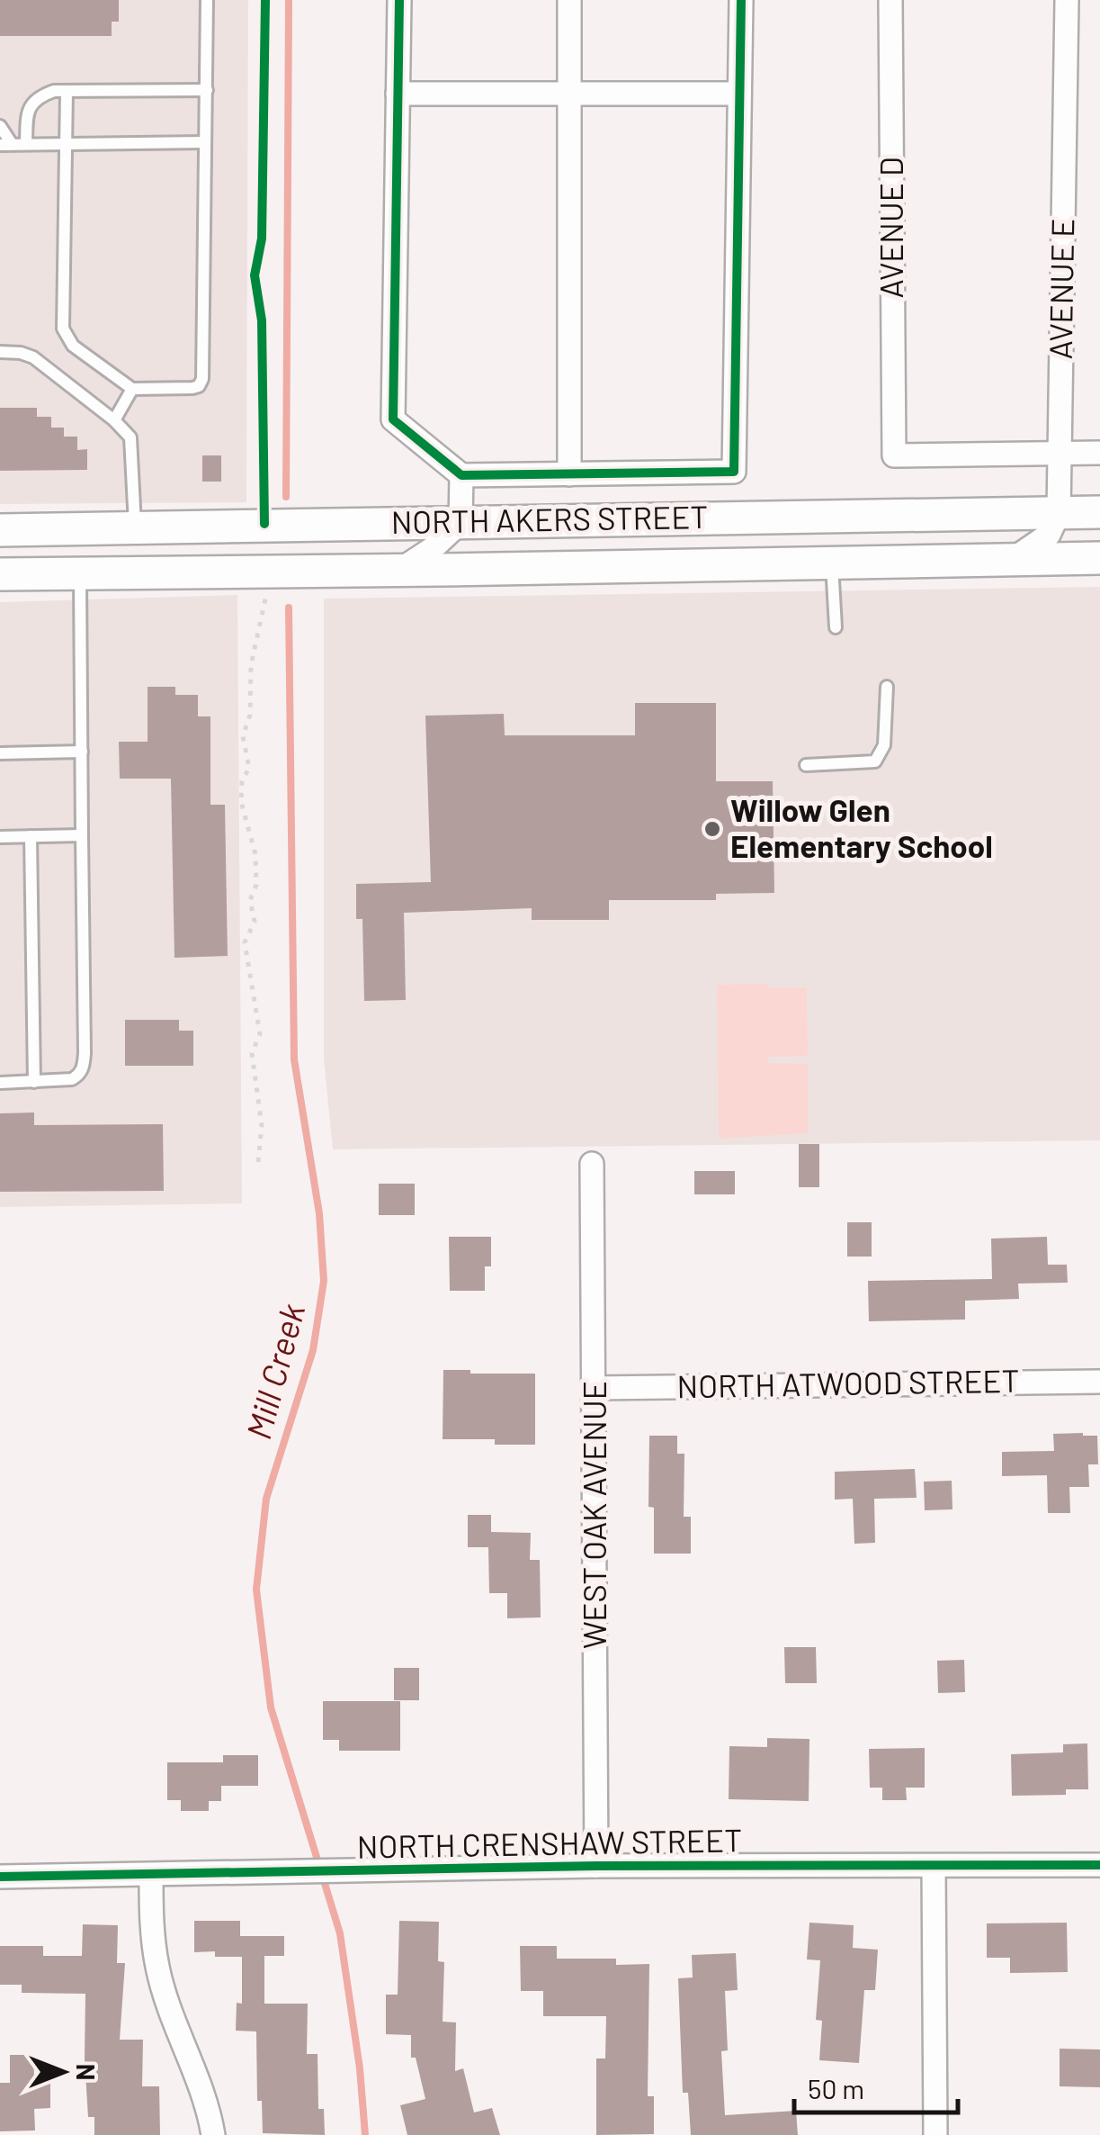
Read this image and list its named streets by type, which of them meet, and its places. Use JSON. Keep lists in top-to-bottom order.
{
  "streets": {
    "main road": ["NORTH AKERS STREET"],
    "street": [
      "AVENUE D",
      "AVENUE E",
      "NORTH ATWOOD STREET",
      "WEST OAK AVENUE",
      "NORTH CRENSHAW STREET"
    ]
  },
  "crossings": [
    ["AVENUE D", "AVENUE E"],
    ["AVENUE E", "NORTH AKERS STREET"],
    ["NORTH ATWOOD STREET", "WEST OAK AVENUE"],
    ["WEST OAK AVENUE", "NORTH CRENSHAW STREET"]
  ],
  "water": ["Mill Creek"],
  "places": ["Willow Glen Elementary School"],
  "scale_bar": "50 m",
  "north": "right"
}
